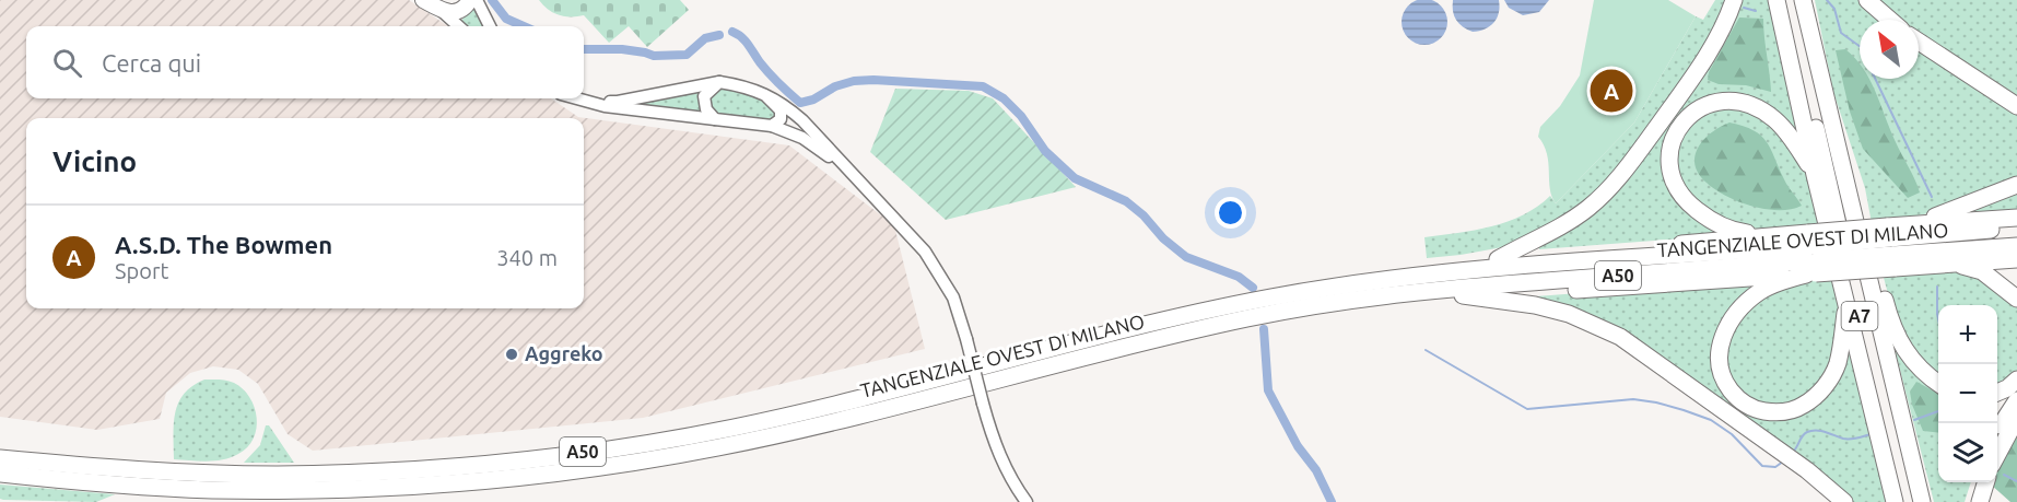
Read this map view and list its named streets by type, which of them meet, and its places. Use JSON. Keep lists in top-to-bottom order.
{
  "streets": {
    "highway": ["TANGENZIALE OVEST DI MILANO", "A50", "A7"]
  },
  "places": ["Aggreko"],
  "north": "top left",
  "page": {
    "search": "Cerca qui",
    "pins": "A",
    "heading": "Vicino",
    "list": [
      {
        "mark": "A",
        "name": "A.S.D. The Bowmen",
        "note": "Sport",
        "value": "340 m"
      }
    ],
    "map_buttons": ["+", "−"]
  }
}
